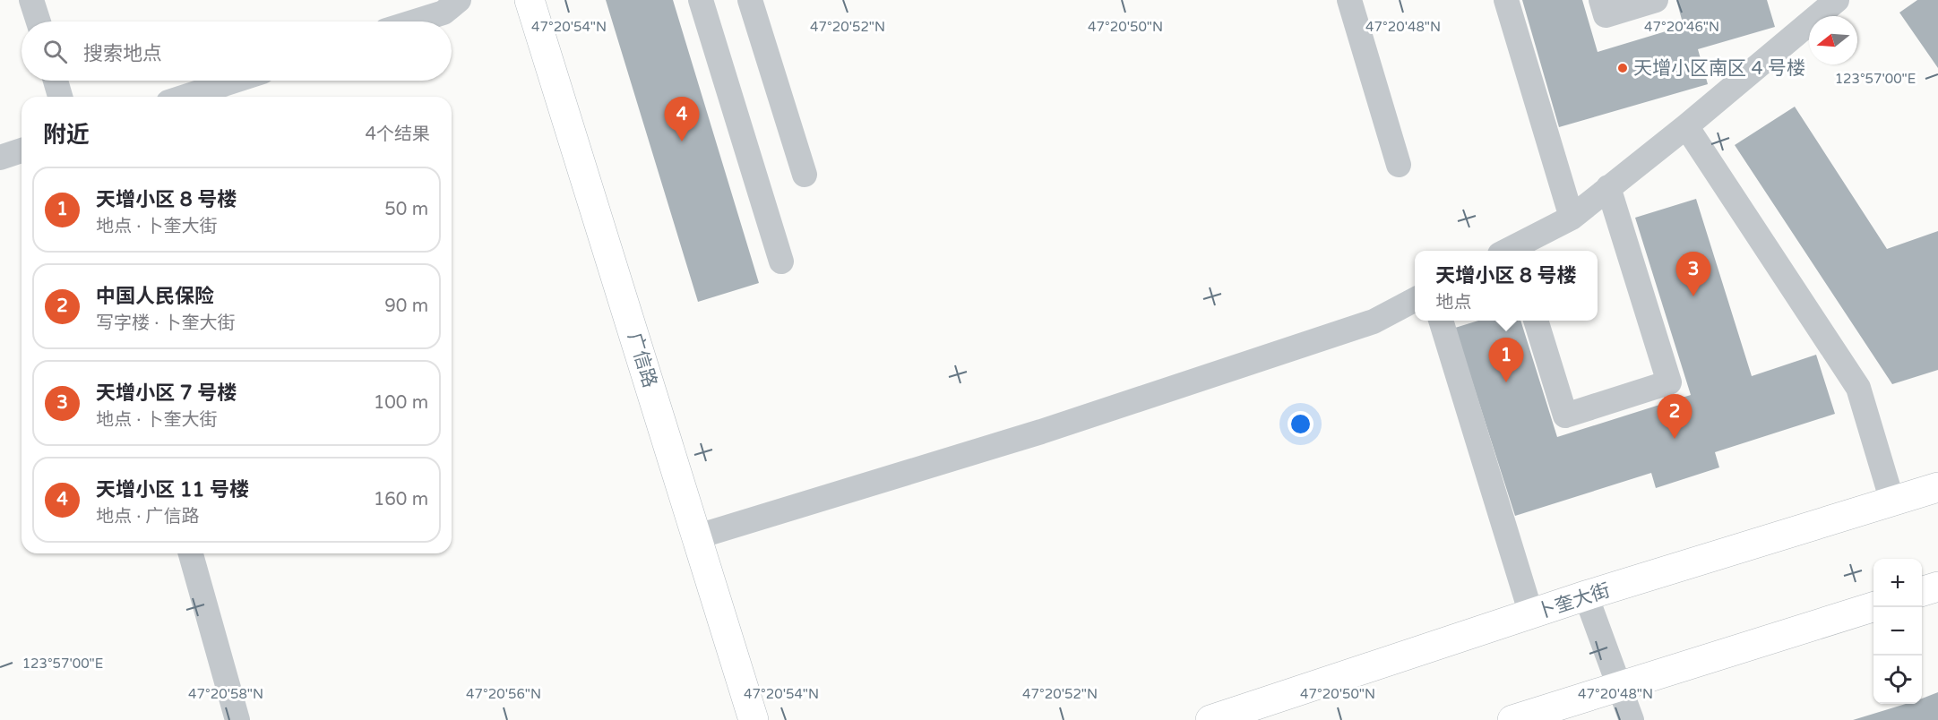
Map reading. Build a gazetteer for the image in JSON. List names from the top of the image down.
{
  "streets": {
    "main road": ["广信路", "卜奎大街"]
  },
  "places": ["天增小区南区 4 号楼"],
  "north": "left",
  "page": {
    "search": "搜索地点",
    "pins": [
      "4",
      "3",
      "1",
      "2"
    ],
    "heading": ["附近", "4个结果"],
    "list": [
      {
        "mark": "1",
        "name": "天增小区 8 号楼",
        "note": "地点 · 卜奎大街",
        "value": "50 m"
      },
      {
        "mark": "2",
        "name": "中国人民保险",
        "note": "写字楼 · 卜奎大街",
        "value": "90 m"
      },
      {
        "mark": "3",
        "name": "天增小区 7 号楼",
        "note": "地点 · 卜奎大街",
        "value": "100 m"
      },
      {
        "mark": "4",
        "name": "天增小区 11 号楼",
        "note": "地点 · 广信路",
        "value": "160 m"
      }
    ],
    "popup": ["天增小区 8 号楼", "地点"],
    "map_buttons": ["+", "−"]
  },
  "coordinates": [
    "47°20'54\"N",
    "47°20'52\"N",
    "47°20'50\"N",
    "47°20'48\"N",
    "47°20'46\"N",
    "123°57'00\"E",
    "47°20'58\"N",
    "47°20'56\"N"
  ]
}
